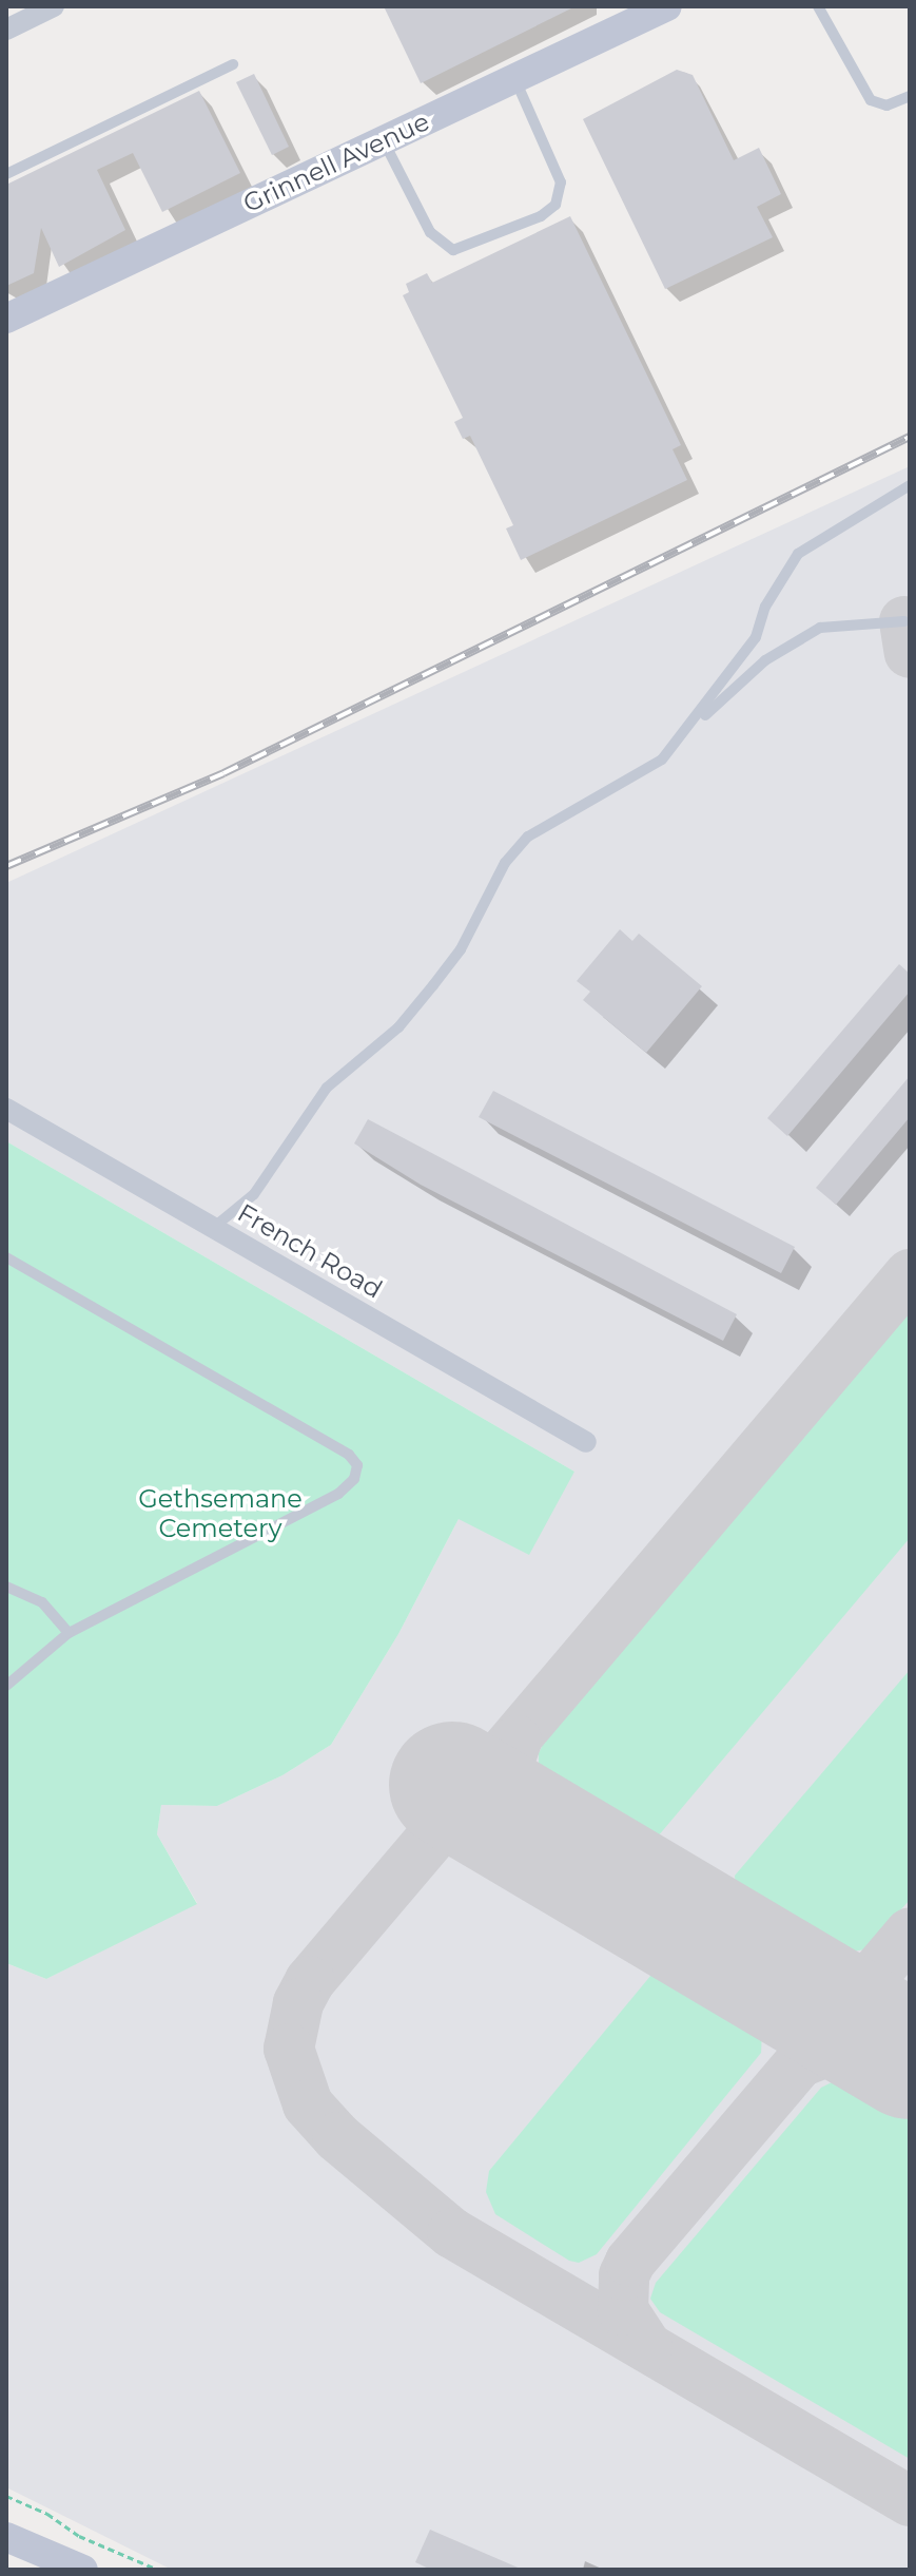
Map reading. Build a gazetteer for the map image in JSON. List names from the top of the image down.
{
  "streets": {
    "street": ["Grinnell Avenue", "French Road"]
  },
  "parks": ["Gethsemane Cemetery"]
}
